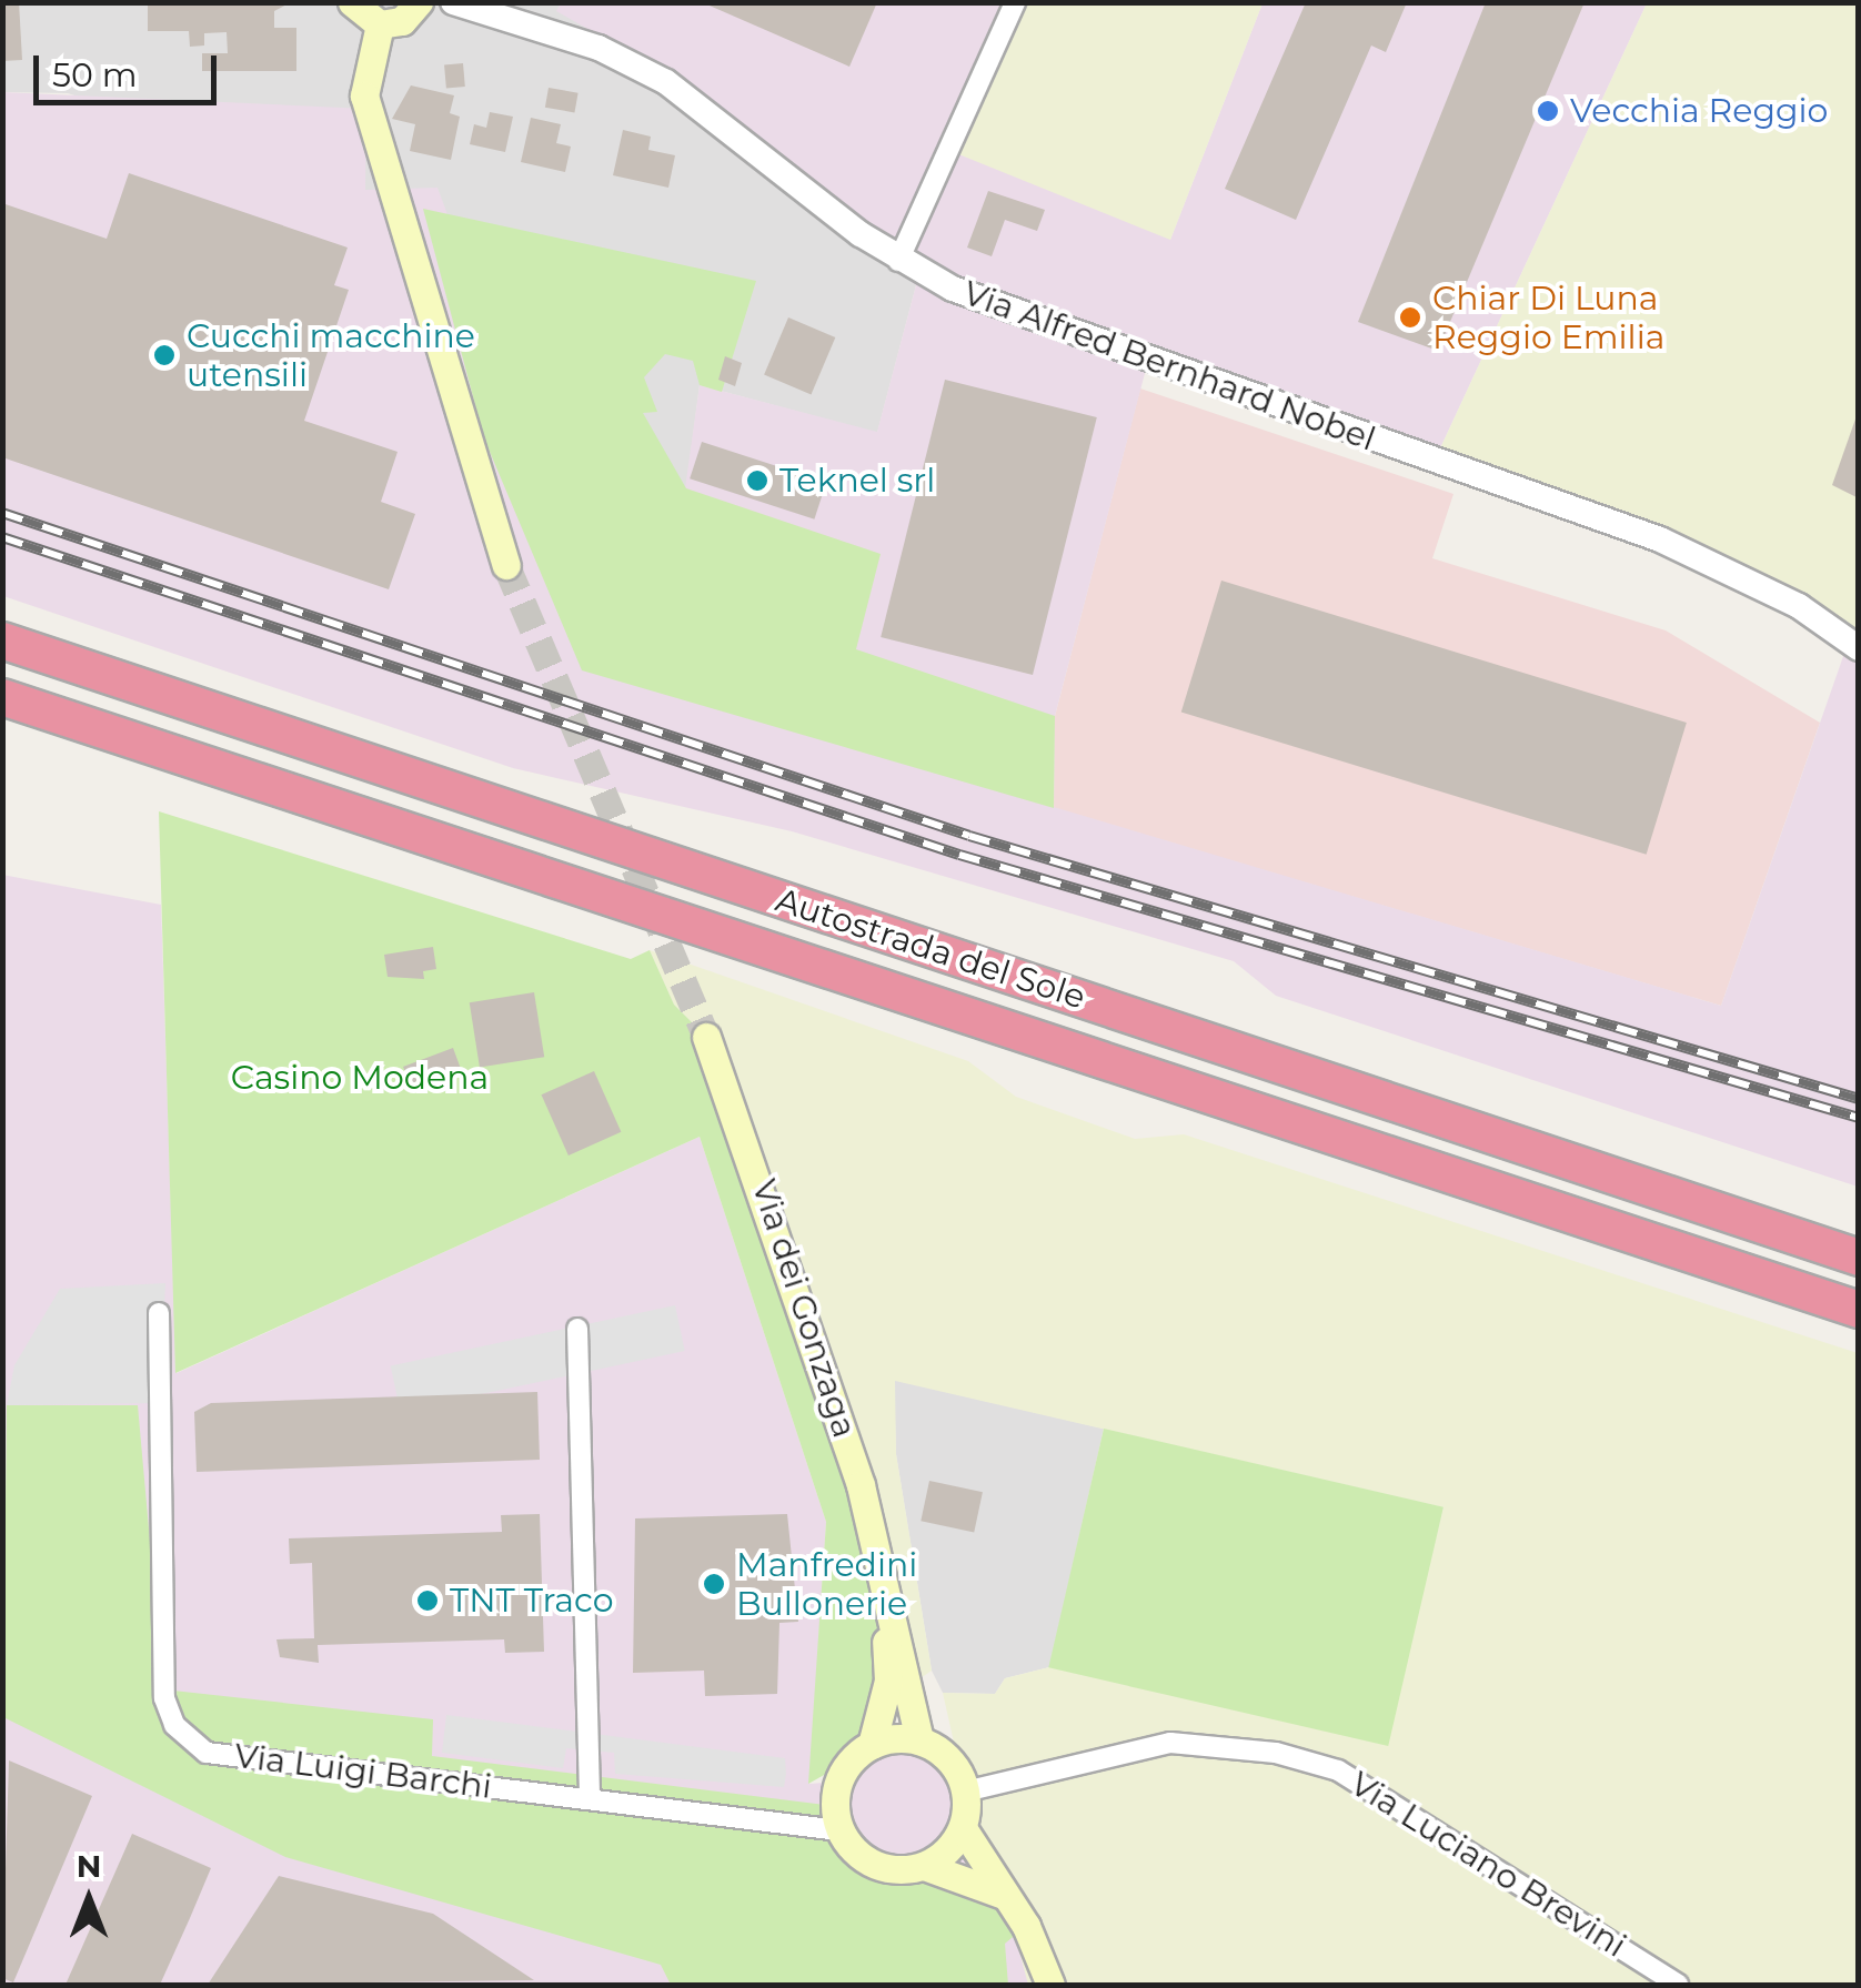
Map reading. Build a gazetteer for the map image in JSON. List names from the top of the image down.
{
  "streets": {
    "highway": ["Autostrada del Sole"],
    "main road": ["Via dei Gonzaga"],
    "street": ["Via Alfred Bernhard Nobel", "Via Luigi Barchi", "Via Luciano Brevini"]
  },
  "crossings": [
    ["Via dei Gonzaga", "Via Luigi Barchi"],
    ["Via dei Gonzaga", "Via Luciano Brevini"],
    ["Via Luigi Barchi", "Via Luciano Brevini"]
  ],
  "parks": ["Casino Modena"],
  "places": [
    "Vecchia Reggio",
    "Chiar Di Luna Reggio Emilia",
    "Cucchi macchine utensili",
    "Teknel srl",
    "Manfredini Bullonerie",
    "TNT Traco"
  ],
  "scale_bar": "50 m",
  "north": "top"
}
